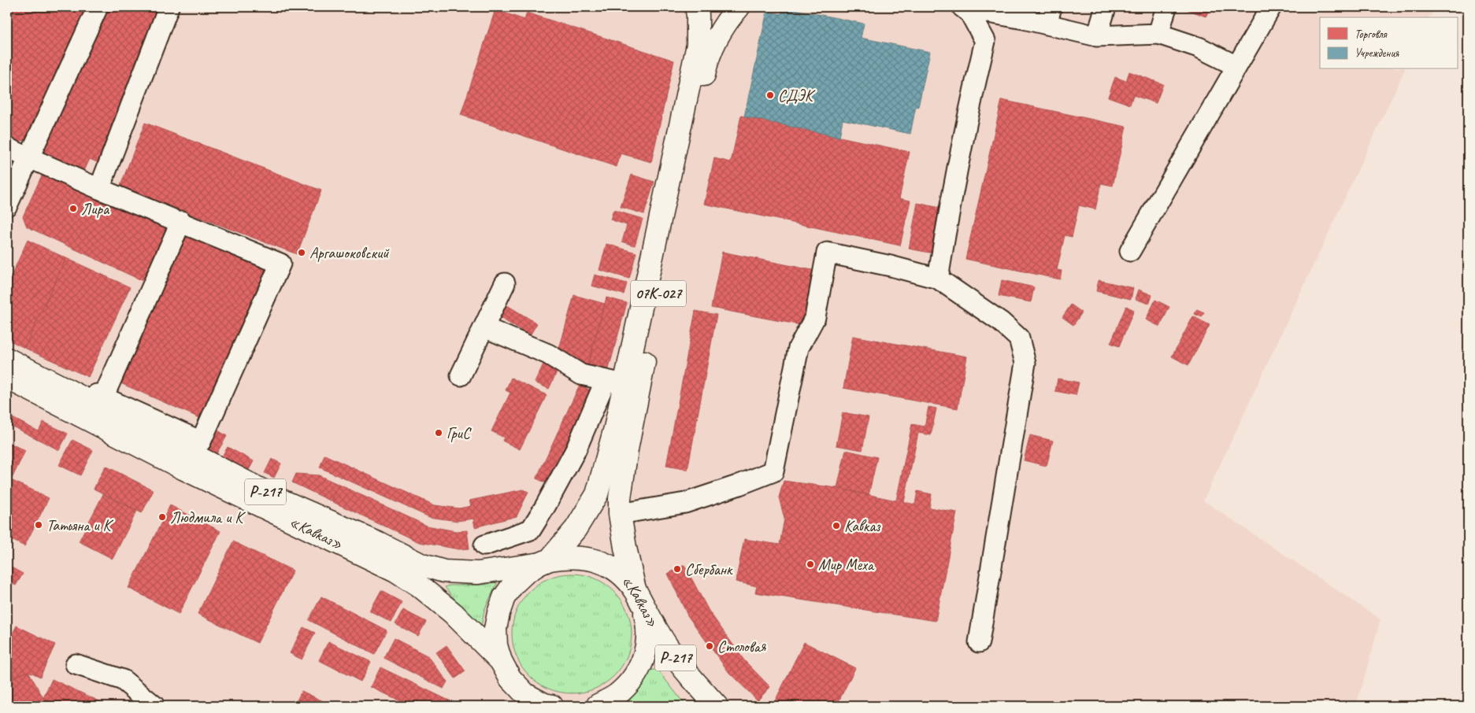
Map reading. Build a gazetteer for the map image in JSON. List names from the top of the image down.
{
  "streets": {
    "main road": ["07К-027", "Р-217", "«Кавказ»"]
  },
  "crossings": [
    ["07К-027", "«Кавказ»"]
  ],
  "places": [
    "СДЭК",
    "Лира",
    "Аргашоковский",
    "ГриС",
    "Людмила и К",
    "Татьяна и К",
    "Кавказ",
    "Мир Меха",
    "Сбербанк",
    "Столовая"
  ],
  "legend": ["Торговля", "Учреждения"]
}
